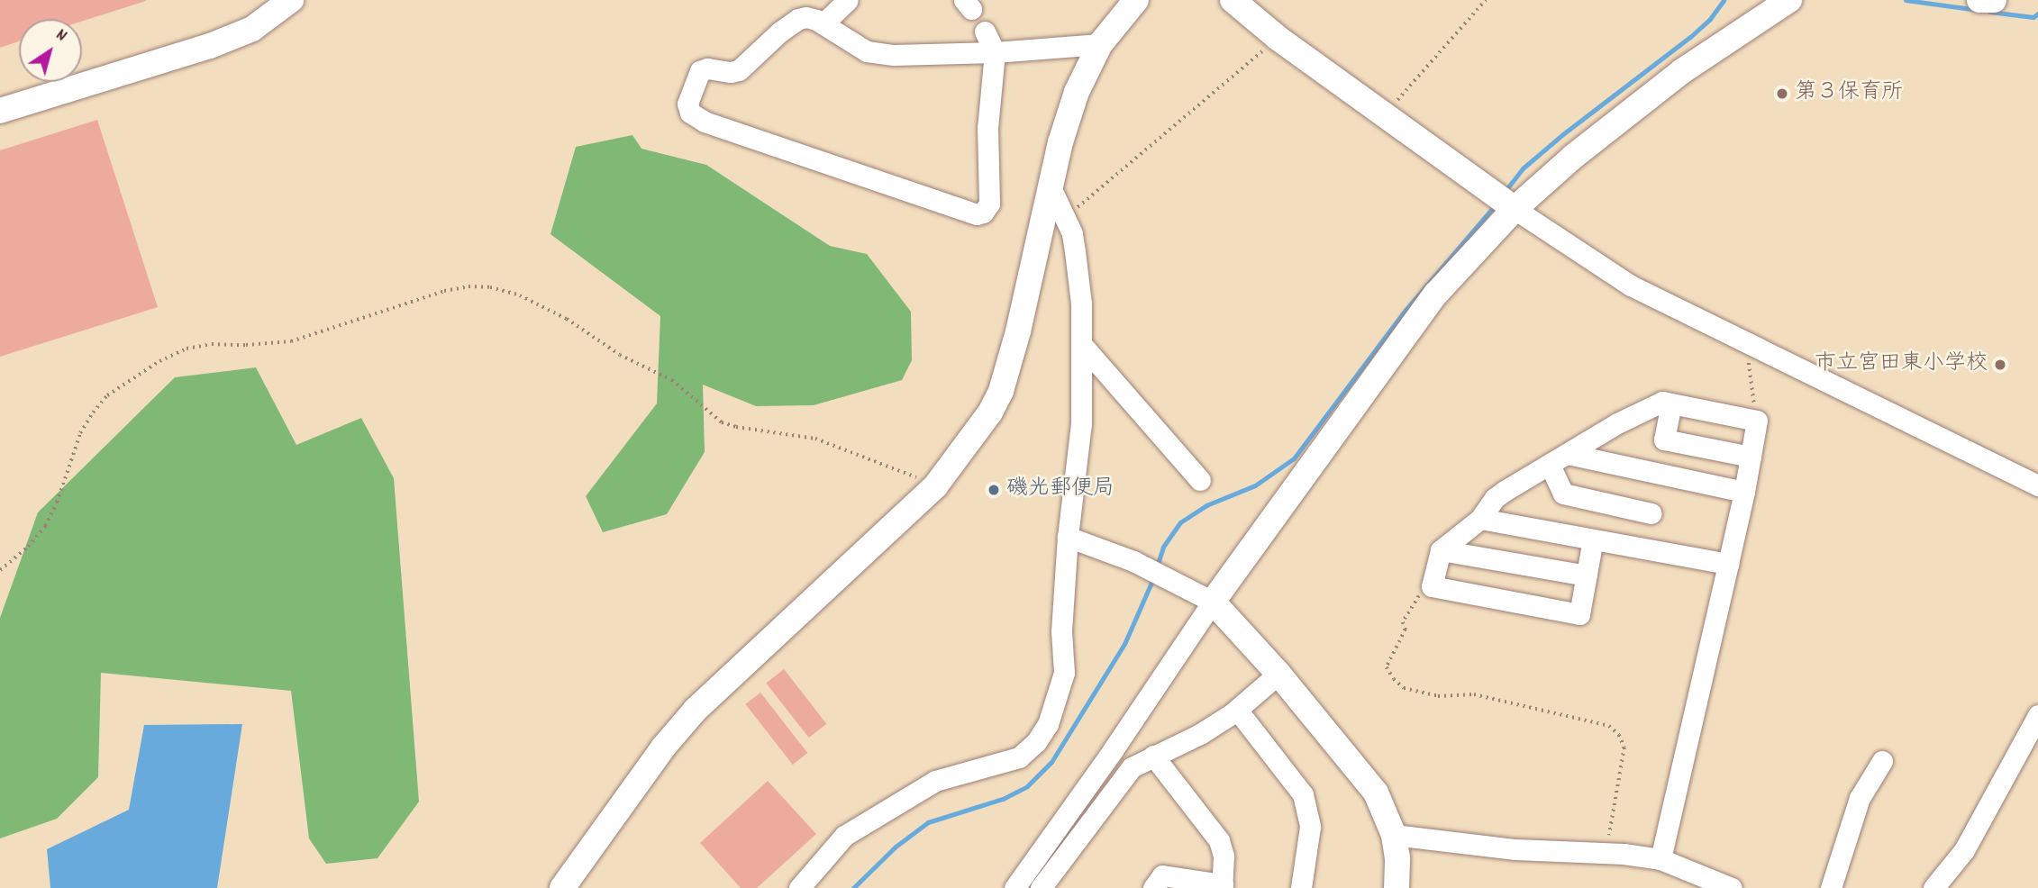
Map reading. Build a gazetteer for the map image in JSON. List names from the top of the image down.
{
  "places": ["第３保育所", "市立宮田東小学校", "磯光郵便局"],
  "north": "top right"
}
